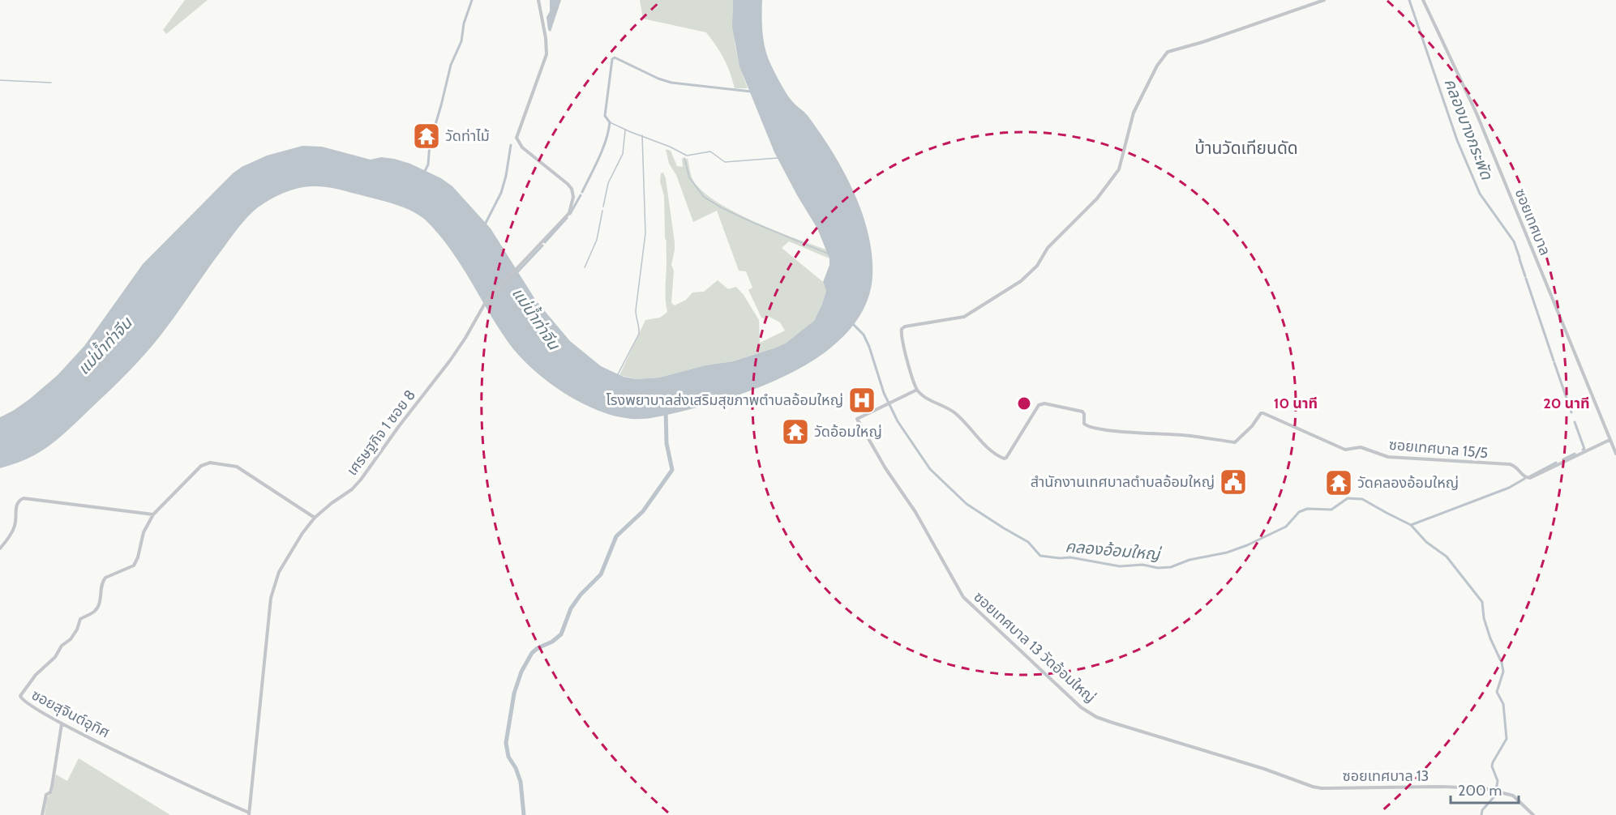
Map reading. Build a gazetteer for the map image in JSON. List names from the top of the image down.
{
  "streets": {
    "street": [
      "ซอยเทศบาล",
      "เศรษฐกิจ 1 ซอย 8",
      "ซอยเทศบาล 15/5",
      "ซอยเทศบาล 13 วัดอ้อมใหญ่",
      "ซอยสุจินต์อุทิศ",
      "ซอยเทศบาล 13"
    ]
  },
  "crossings": [
    ["ซอยเทศบาล", "ซอยเทศบาล 15/5"],
    ["เศรษฐกิจ 1 ซอย 8", "ซอยสุจินต์อุทิศ"],
    ["ซอยเทศบาล 15/5", "ซอยเทศบาล 13 วัดอ้อมใหญ่"],
    ["ซอยเทศบาล 13 วัดอ้อมใหญ่", "ซอยเทศบาล 13"]
  ],
  "districts": ["บ้านวัดเทียนดัด"],
  "water": ["คลองบางกระพัด", "แม่น้ำท่าจีน", "คลองอ้อมใหญ่"],
  "places": {
    "temple": ["วัดท่าไม้", "วัดอ้อมใหญ่", "วัดคลองอ้อมใหญ่"],
    "hospital": ["โรงพยาบาลส่งเสริมสุขภาพตำบลอ้อมใหญ่"],
    "public building": ["สำนักงานเทศบาลตำบลอ้อมใหญ่"]
  },
  "scale_bar": "200 m",
  "rings": ["10 นาที", "20 นาที"]
}
